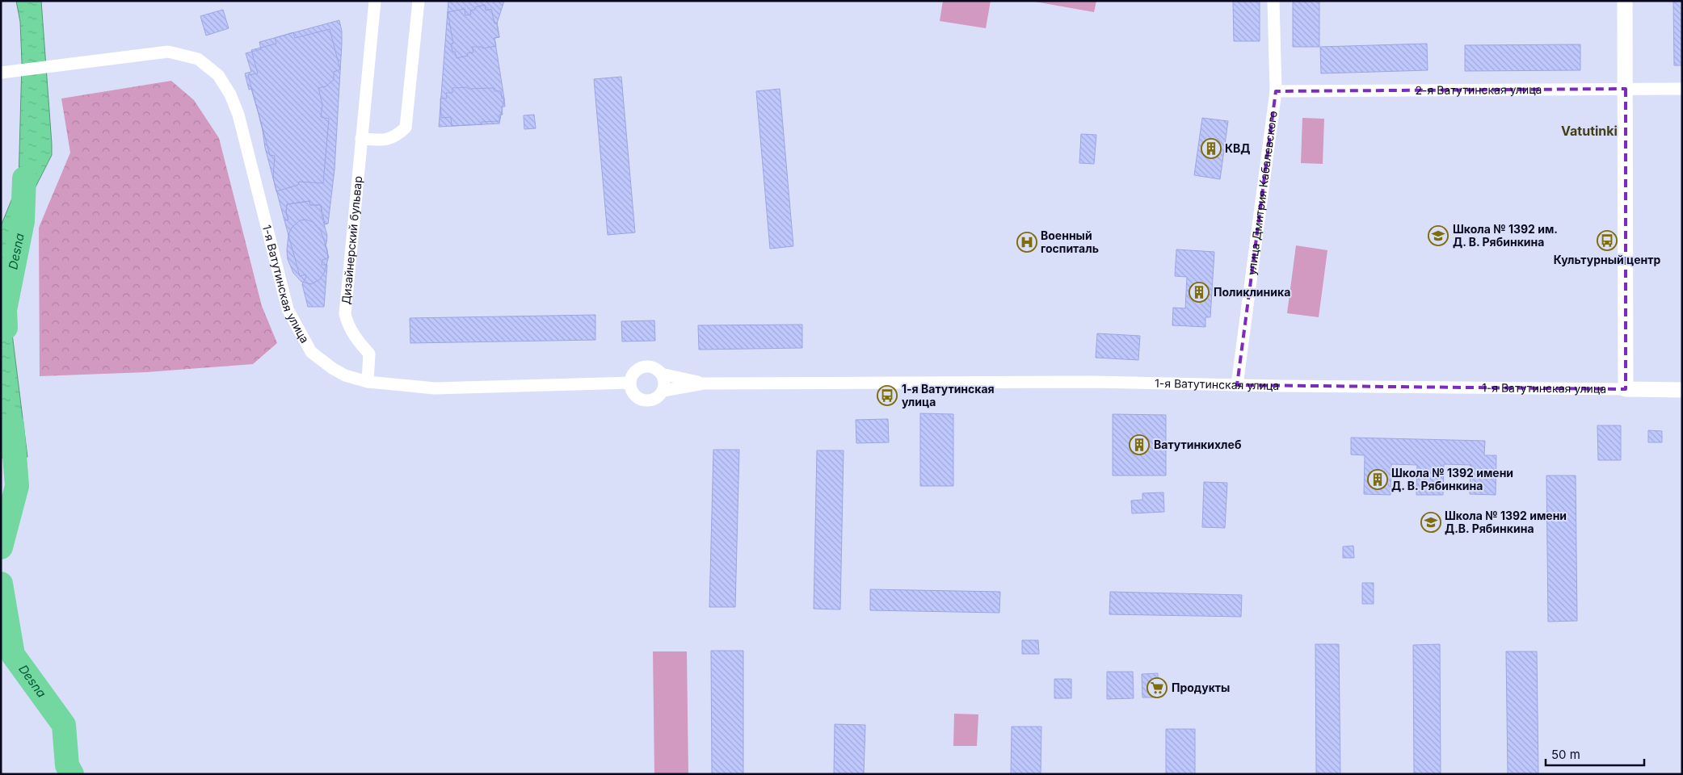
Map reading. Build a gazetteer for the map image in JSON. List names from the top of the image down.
{
  "streets": {
    "street": [
      "2-я Ватутинская улица",
      "улица Дмитрия Кабалевского",
      "Дизайнерский бульвар",
      "1-я Ватутинская улица"
    ]
  },
  "crossings": [
    ["2-я Ватутинская улица", "улица Дмитрия Кабалевского"],
    ["улица Дмитрия Кабалевского", "1-я Ватутинская улица"],
    ["Дизайнерский бульвар", "1-я Ватутинская улица"]
  ],
  "districts": ["Vatutinki"],
  "water": ["Desna"],
  "places": {
    "building": [
      "КВД",
      "Поликлиника",
      "Ватутинкихлеб",
      "Школа № 1392 имени Д. В. Рябинкина"
    ],
    "school or university": ["Школа № 1392 им. Д. В. Рябинкина", "Школа № 1392 имени Д.В. Рябинкина"],
    "bus stop": ["Культурный центр", "1-я Ватутинская улица"],
    "hospital": ["Военный госпиталь"],
    "supermarket": ["Продукты"]
  },
  "scale_bar": "50 m"
}
